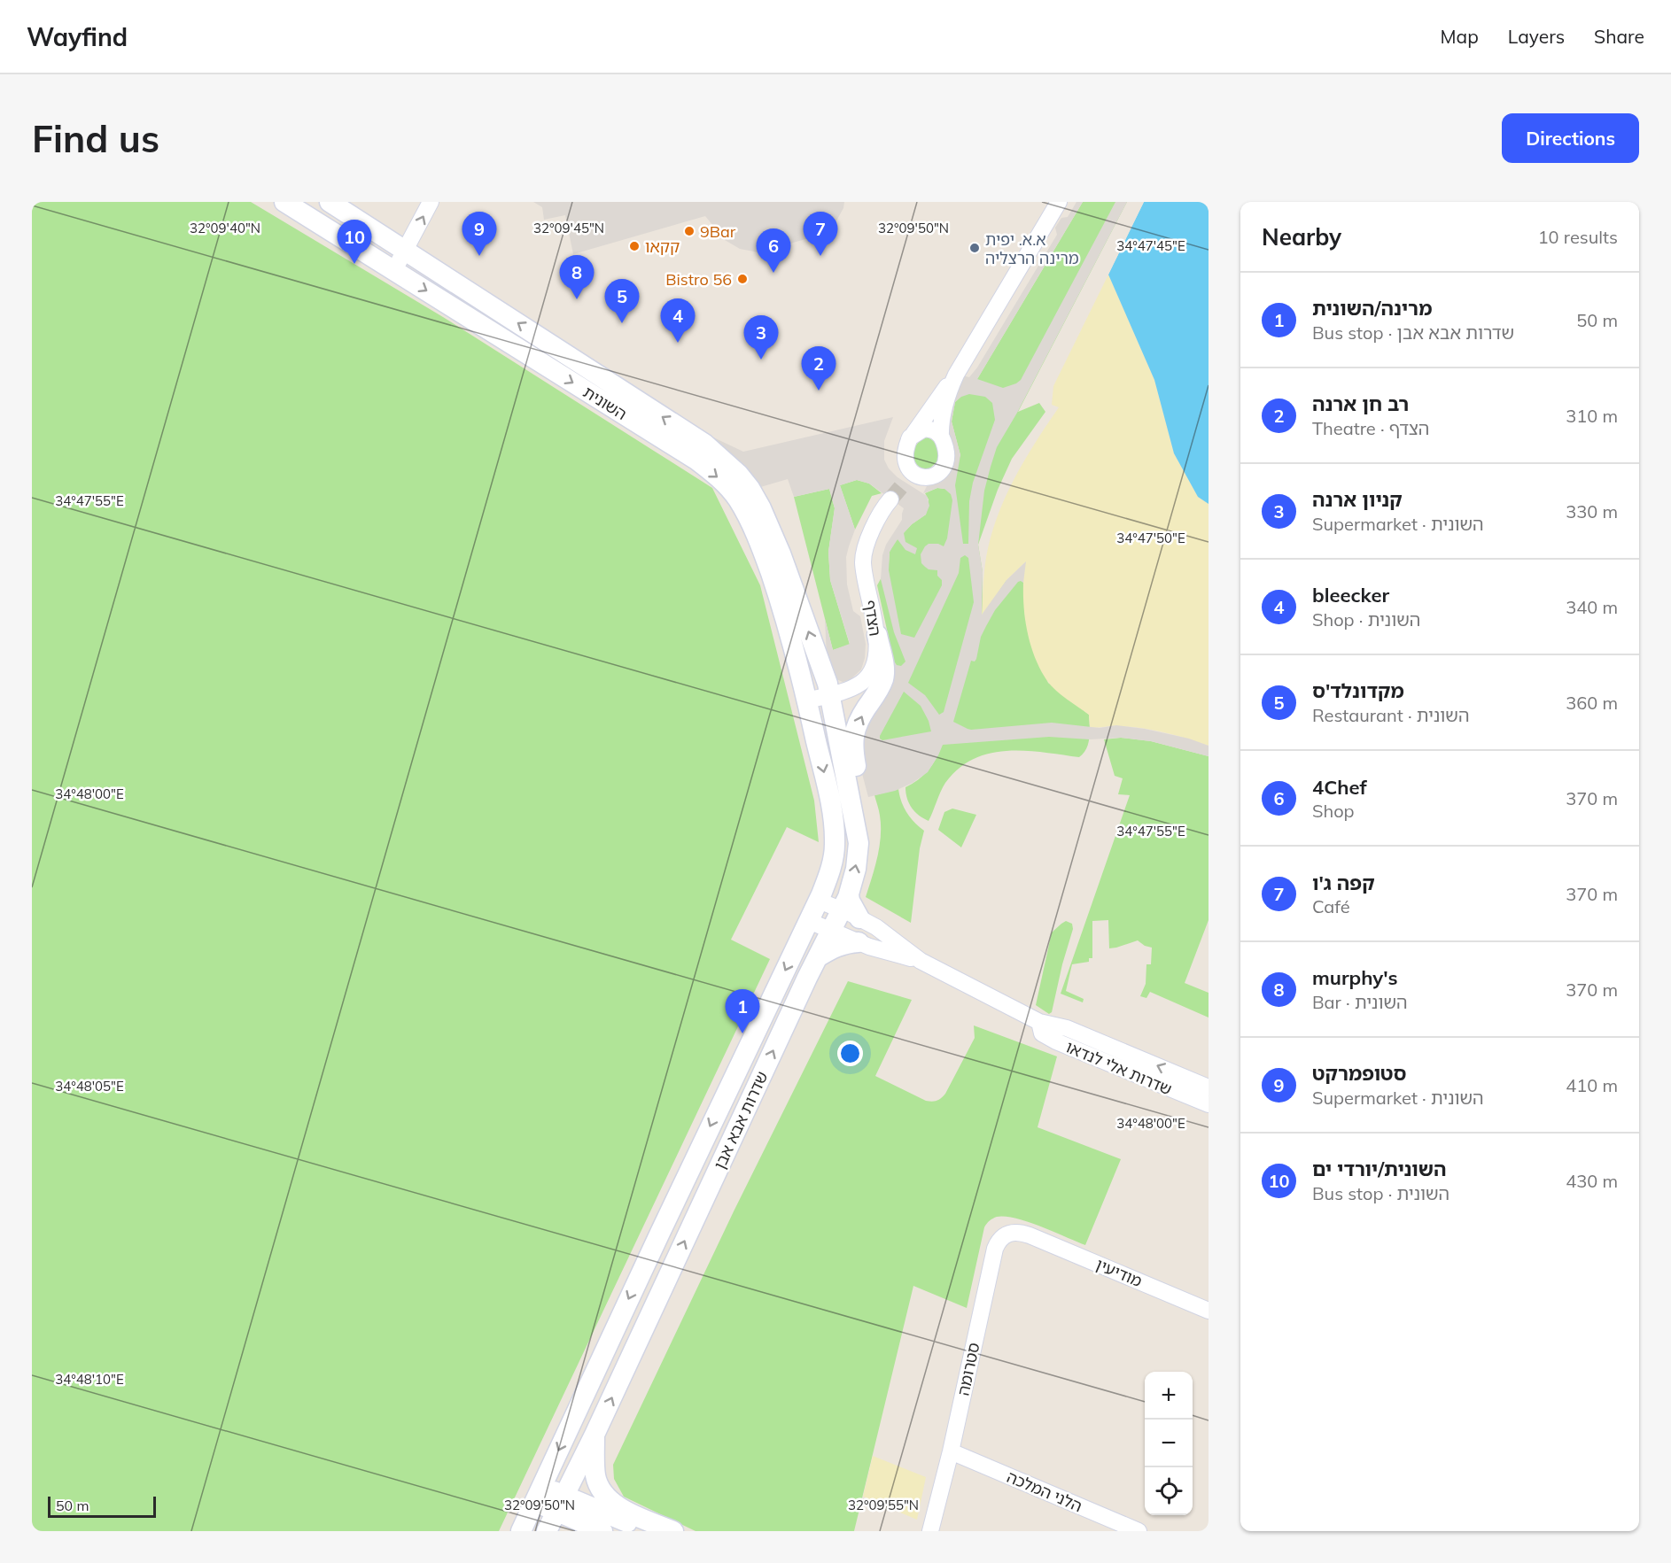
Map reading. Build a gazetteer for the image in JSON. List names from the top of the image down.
{
  "streets": {
    "street": [
      "השונית",
      "הצדף",
      "שדרות אלי לנדאו",
      "שדרות אבא אבן",
      "מודיעין",
      "סטרומה",
      "הלני המלכה"
    ]
  },
  "crossings": [
    ["השונית", "הצדף"],
    ["השונית", "שדרות אבא אבן"],
    ["הצדף", "שדרות אבא אבן"],
    ["שדרות אלי לנדאו", "שדרות אבא אבן"],
    ["מודיעין", "סטרומה"],
    ["סטרומה", "הלני המלכה"]
  ],
  "places": [
    "9Bar",
    "קקאו",
    "א.א. יפית מרינה הרצליה",
    "Bistro 56"
  ],
  "scale_bar": "50 m",
  "page": {
    "header": "Wayfind",
    "nav": ["Map", "Layers", "Share"],
    "buttons": "Directions",
    "title": "Find us",
    "heading": ["Nearby", "10 results"],
    "pins": [
      "7",
      "9",
      "10",
      "6",
      "8",
      "5",
      "4",
      "3",
      "2",
      "1"
    ],
    "list": [
      {
        "mark": "1",
        "name": "מרינה/השונית",
        "note": "Bus stop · שדרות אבא אבן",
        "value": "50 m"
      },
      {
        "mark": "2",
        "name": "רב חן ארנה",
        "note": "Theatre · הצדף",
        "value": "310 m"
      },
      {
        "mark": "3",
        "name": "קניון ארנה",
        "note": "Supermarket · השונית",
        "value": "330 m"
      },
      {
        "mark": "4",
        "name": "bleecker",
        "note": "Shop · השונית",
        "value": "340 m"
      },
      {
        "mark": "5",
        "name": "מקדונלד'ס",
        "note": "Restaurant · השונית",
        "value": "360 m"
      },
      {
        "mark": "6",
        "name": "4Chef",
        "note": "Shop",
        "value": "370 m"
      },
      {
        "mark": "7",
        "name": "קפה ג'ו",
        "note": "Café",
        "value": "370 m"
      },
      {
        "mark": "8",
        "name": "murphy's",
        "note": "Bar · השונית",
        "value": "370 m"
      },
      {
        "mark": "9",
        "name": "סטופמרקט",
        "note": "Supermarket · השונית",
        "value": "410 m"
      },
      {
        "mark": "10",
        "name": "השונית/יורדי ים",
        "note": "Bus stop · השונית",
        "value": "430 m"
      }
    ],
    "map_buttons": ["+", "−"],
    "scale": "50 m"
  },
  "coordinates": [
    "32°09'40\"N",
    "32°09'45\"N",
    "32°09'50\"N",
    "34°47'45\"E",
    "34°47'55\"E",
    "34°47'50\"E",
    "34°48'00\"E",
    "34°48'05\"E",
    "34°48'10\"E",
    "32°09'55\"N"
  ]
}
